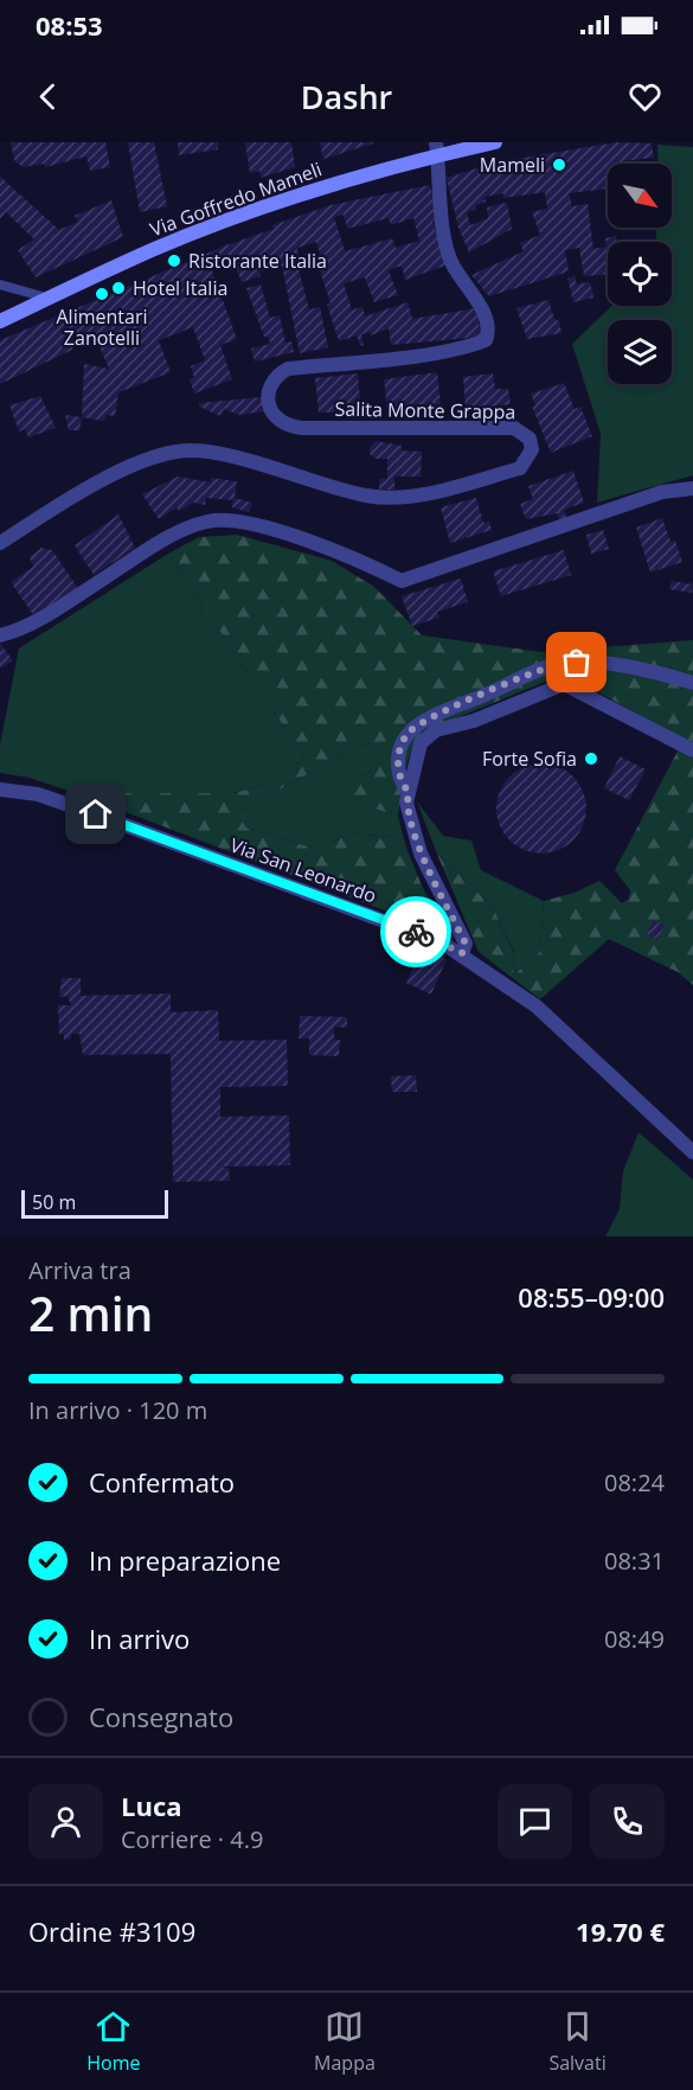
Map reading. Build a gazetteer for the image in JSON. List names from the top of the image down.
{
  "streets": {
    "main road": ["Via Goffredo Mameli"],
    "street": ["Salita Monte Grappa", "Via San Leonardo"]
  },
  "crossings": [
    ["Via Goffredo Mameli", "Salita Monte Grappa"]
  ],
  "places": [
    "Mameli",
    "Ristorante Italia",
    "Hotel Italia",
    "Alimentari Zanotelli",
    "Forte Sofia"
  ],
  "scale_bar": "50 m",
  "north": "bottom right",
  "page": {
    "status": "08:53",
    "header": "Dashr",
    "scale": "50 m",
    "heading": ["2 min", "Arriva tra", "08:55–09:00"],
    "panel": [
      "Luca",
      "Corriere · 4.9",
      "Ordine #3109",
      "19.70 €"
    ],
    "bar": "In arrivo · 120 m",
    "list": [
      ["Confermato", "08:24"],
      ["In preparazione", "08:31"],
      ["In arrivo", "08:49"],
      "Consegnato"
    ],
    "tabs": ["Home", "Mappa", "Salvati"]
  }
}
